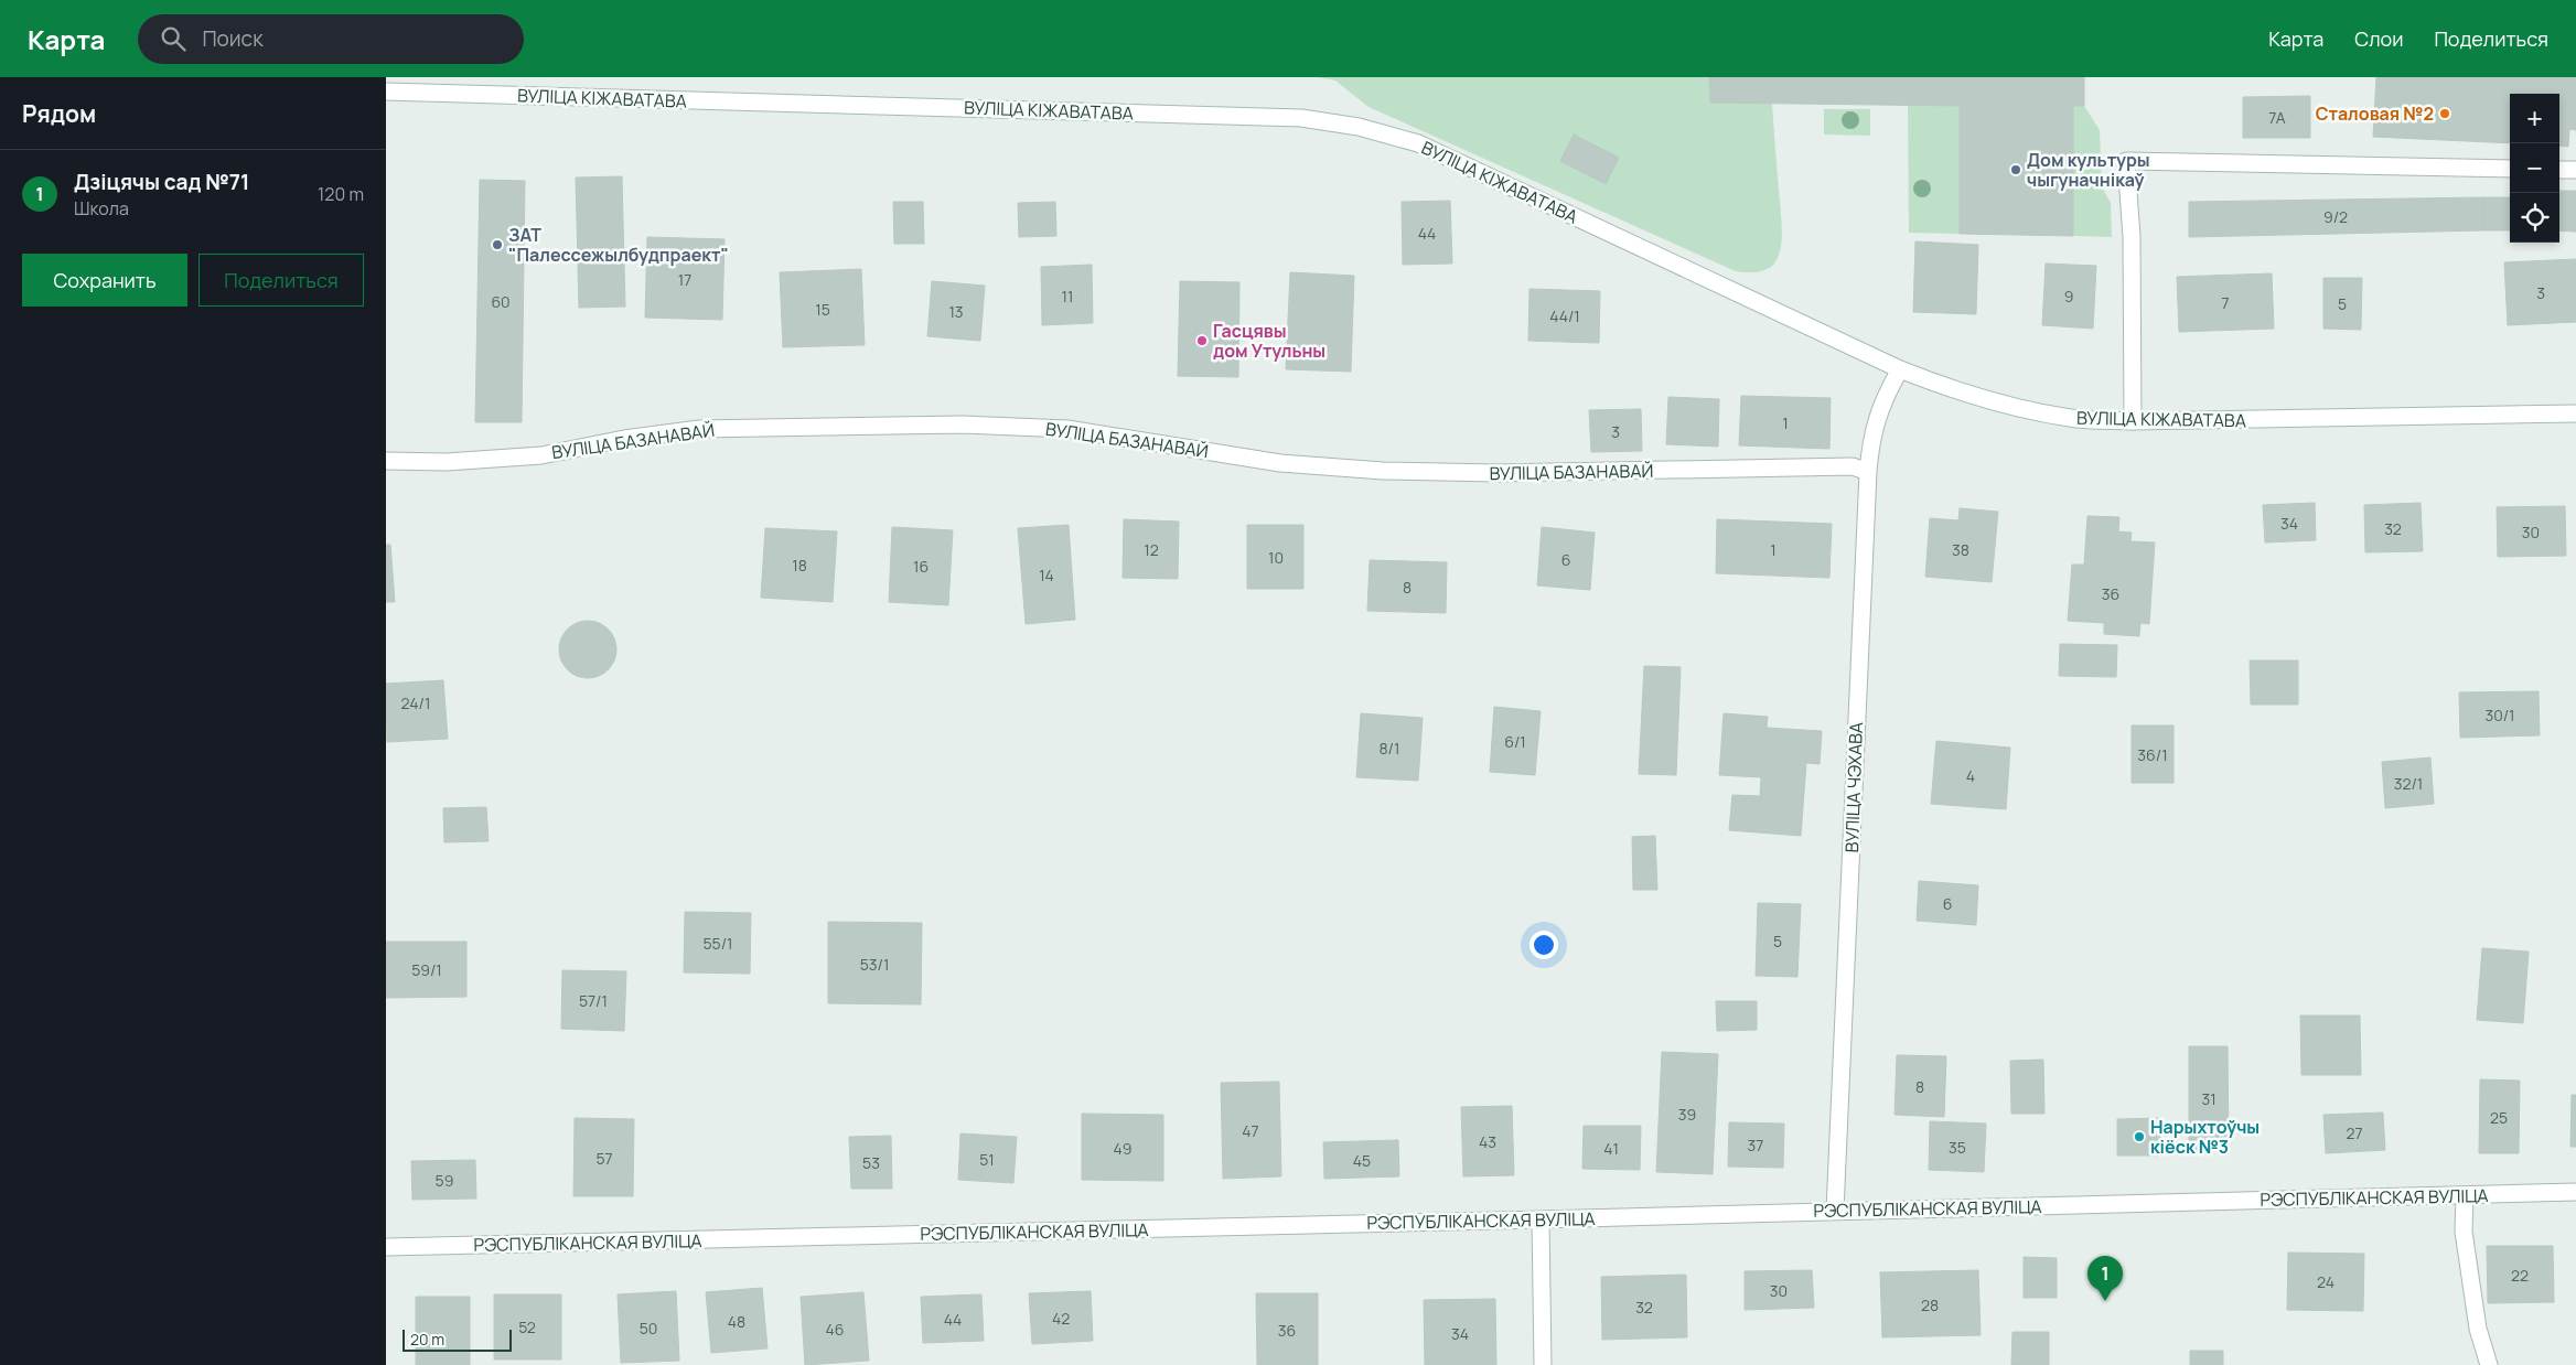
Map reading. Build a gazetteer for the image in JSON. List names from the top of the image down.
{
  "streets": {
    "street": [
      "ВУЛІЦА КІЖАВАТАВА",
      "ВУЛІЦА БАЗАНАВАЙ",
      "ВУЛІЦА ЧЭХАВА",
      "РЭСПУБЛІКАНСКАЯ ВУЛІЦА"
    ]
  },
  "crossings": [
    ["ВУЛІЦА КІЖАВАТАВА", "ВУЛІЦА ЧЭХАВА"],
    ["ВУЛІЦА БАЗАНАВАЙ", "ВУЛІЦА ЧЭХАВА"],
    ["ВУЛІЦА ЧЭХАВА", "РЭСПУБЛІКАНСКАЯ ВУЛІЦА"]
  ],
  "places": [
    "Сталовая №2",
    "Дом культуры чыгуначнікаў",
    "ЗАТ \"Палессежылбудпраект\"",
    "Гасцявы дом Утульны",
    "Нарыхтоўчы кіёск №3"
  ],
  "house_numbers": [
    "7А",
    "9/2",
    "44",
    "17",
    "3",
    "11",
    "9",
    "60",
    "7",
    "5",
    "15",
    "13",
    "44/1",
    "1",
    "3",
    "34",
    "32",
    "30",
    "12",
    "1",
    "38",
    "10",
    "6",
    "18",
    "16",
    "14",
    "8",
    "36",
    "24/1",
    "30/1",
    "6/1",
    "8/1",
    "36/1",
    "4",
    "32/1",
    "6",
    "5",
    "55/1",
    "53/1",
    "59/1",
    "57/1",
    "8",
    "31",
    "39",
    "25",
    "47",
    "27",
    "43",
    "37",
    "35",
    "49",
    "41",
    "57",
    "51",
    "45",
    "53",
    "59",
    "22",
    "24",
    "30",
    "28",
    "32",
    "42",
    "44",
    "48",
    "52",
    "50",
    "46",
    "36",
    "34"
  ],
  "scale_bar": "20 m",
  "page": {
    "header": "Карта",
    "search": "Поиск",
    "nav": ["Карта", "Слои", "Поделиться"],
    "heading": "Рядом",
    "map_buttons": ["+", "−"],
    "list": [
      {
        "mark": "1",
        "name": "Дзіцячы сад №71",
        "note": "Школа",
        "value": "120 m"
      }
    ],
    "buttons": ["Сохранить", "Поделиться"],
    "pins": "1",
    "scale": "20 m"
  }
}
